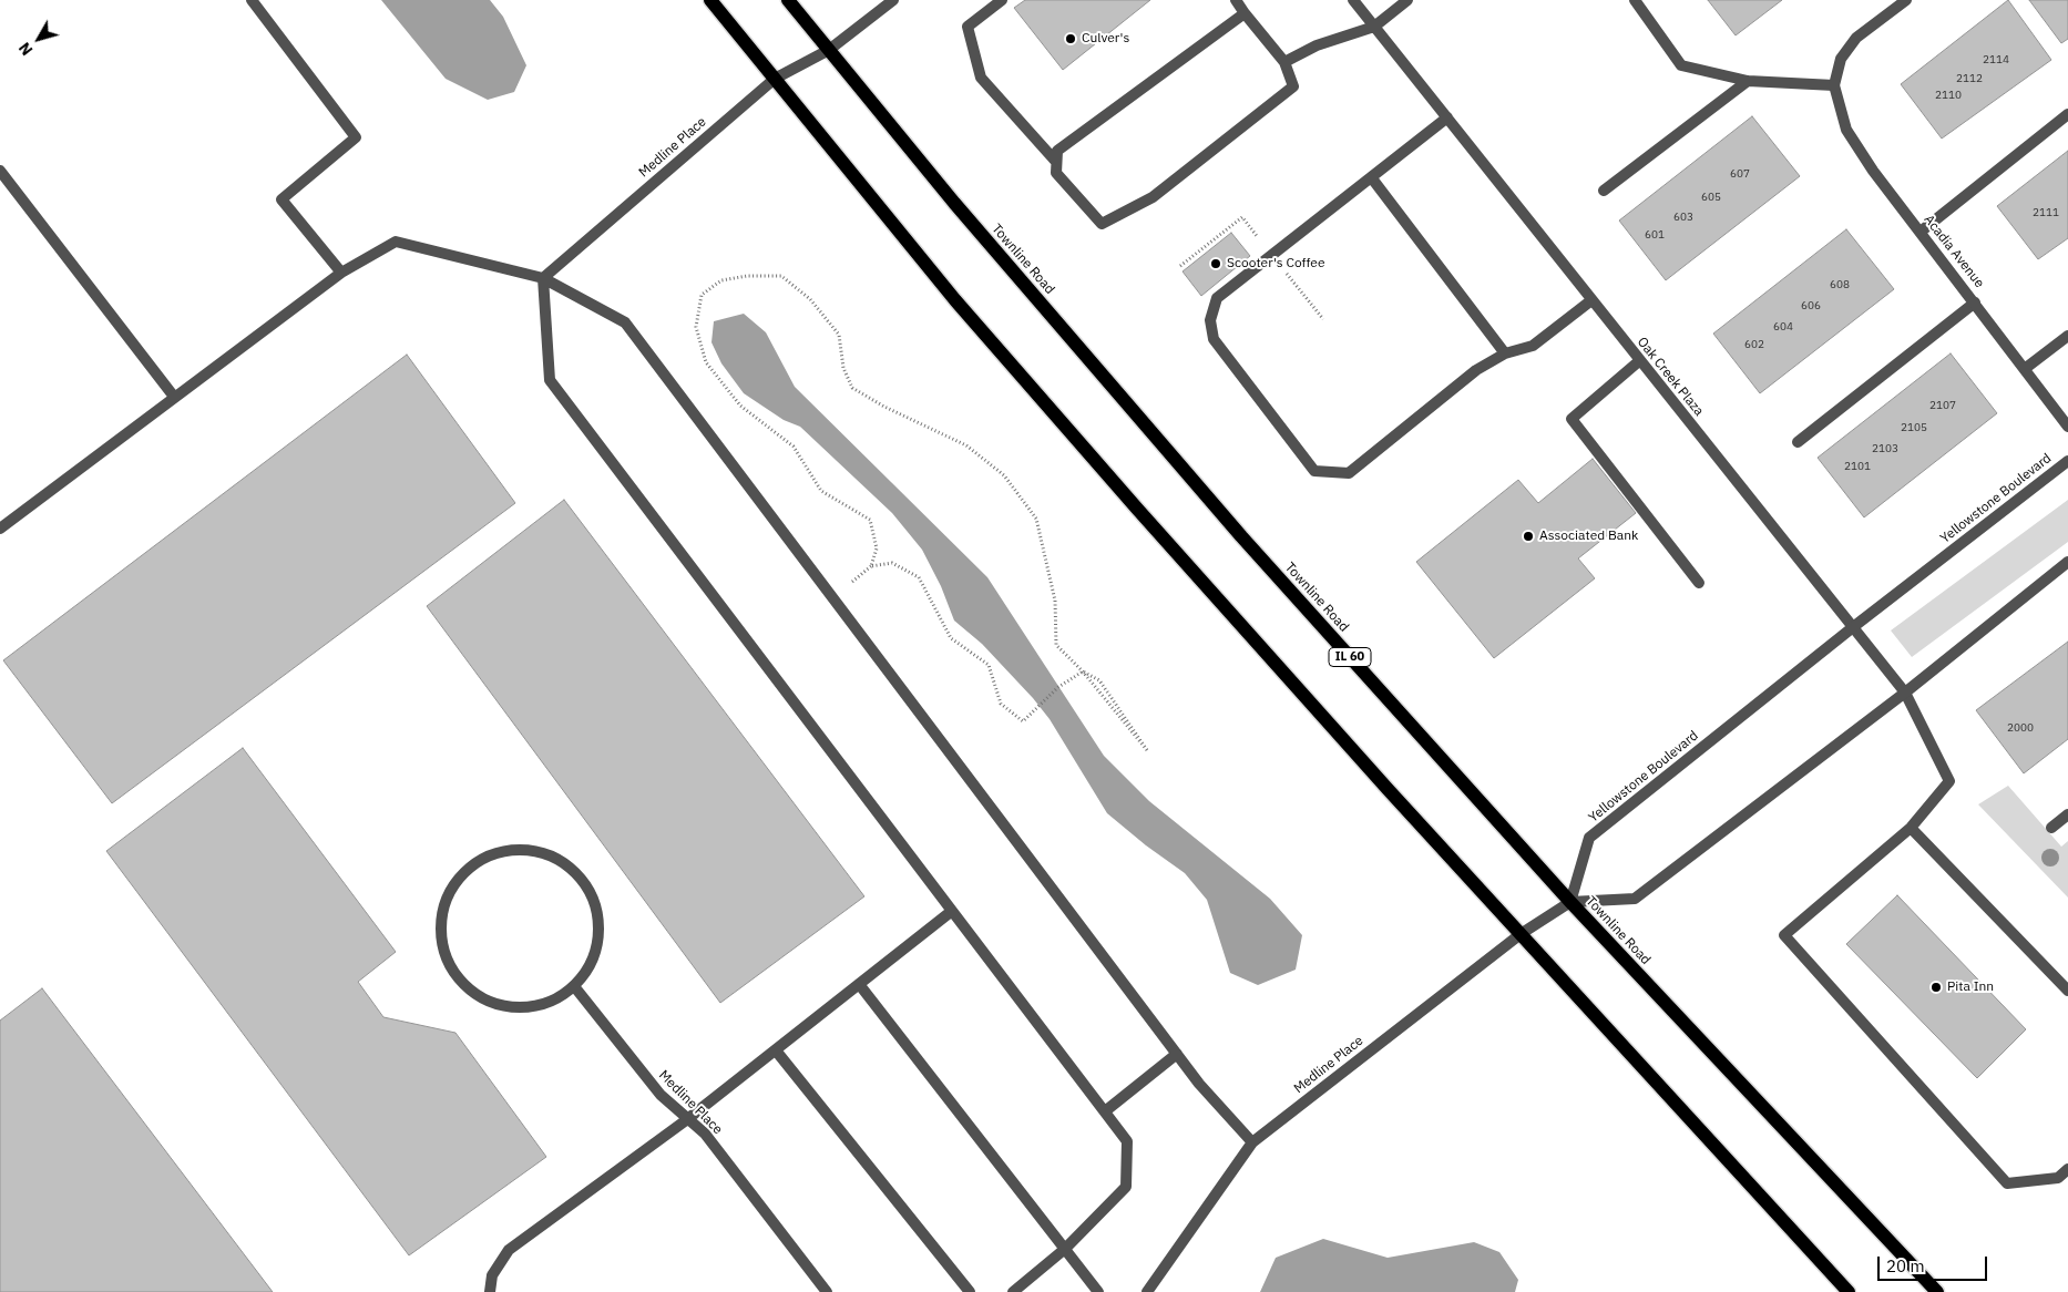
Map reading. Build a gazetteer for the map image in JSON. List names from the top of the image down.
{
  "streets": {
    "main road": ["Townline Road", "IL 60"],
    "street": [
      "Medline Place",
      "Acadia Avenue",
      "Oak Creek Plaza",
      "Yellowstone Boulevard"
    ]
  },
  "crossings": [
    ["Medline Place", "Townline Road"],
    ["Medline Place", "Yellowstone Boulevard"],
    ["Townline Road", "Yellowstone Boulevard"],
    ["Oak Creek Plaza", "Yellowstone Boulevard"]
  ],
  "places": [
    "Culver's",
    "Scooter's Coffee",
    "Associated Bank",
    "Pita Inn"
  ],
  "house_numbers": [
    "2114",
    "2112",
    "2110",
    "607",
    "605",
    "2111",
    "603",
    "601",
    "608",
    "606",
    "604",
    "602",
    "2107",
    "2105",
    "2103",
    "2101",
    "2000"
  ],
  "scale_bar": "20 m",
  "north": "bottom left"
}
